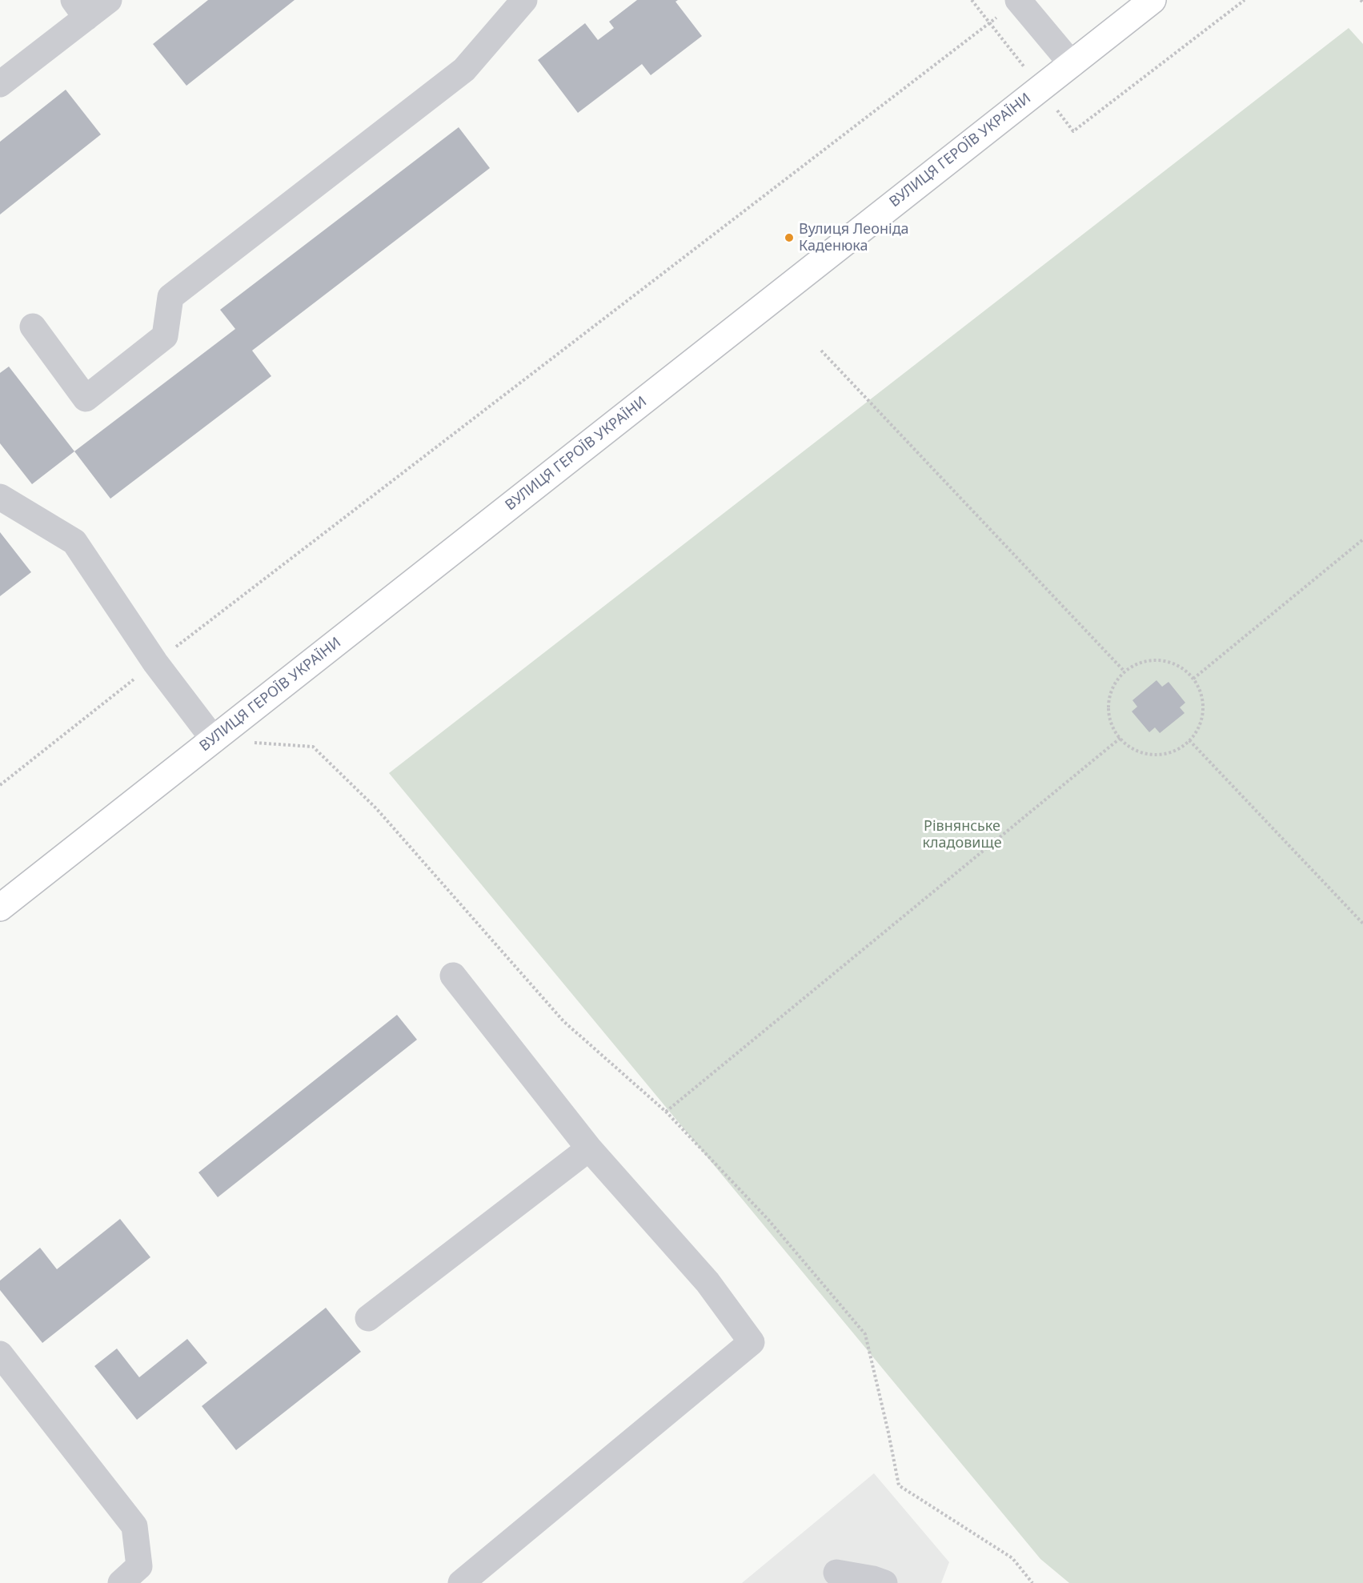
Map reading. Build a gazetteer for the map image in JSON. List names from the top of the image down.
{
  "streets": {
    "main road": ["ВУЛИЦЯ ГЕРОЇВ УКРАЇНИ"]
  },
  "parks": ["Рівнянське кладовище"],
  "places": ["Вулиця Леоніда Каденюка"]
}
